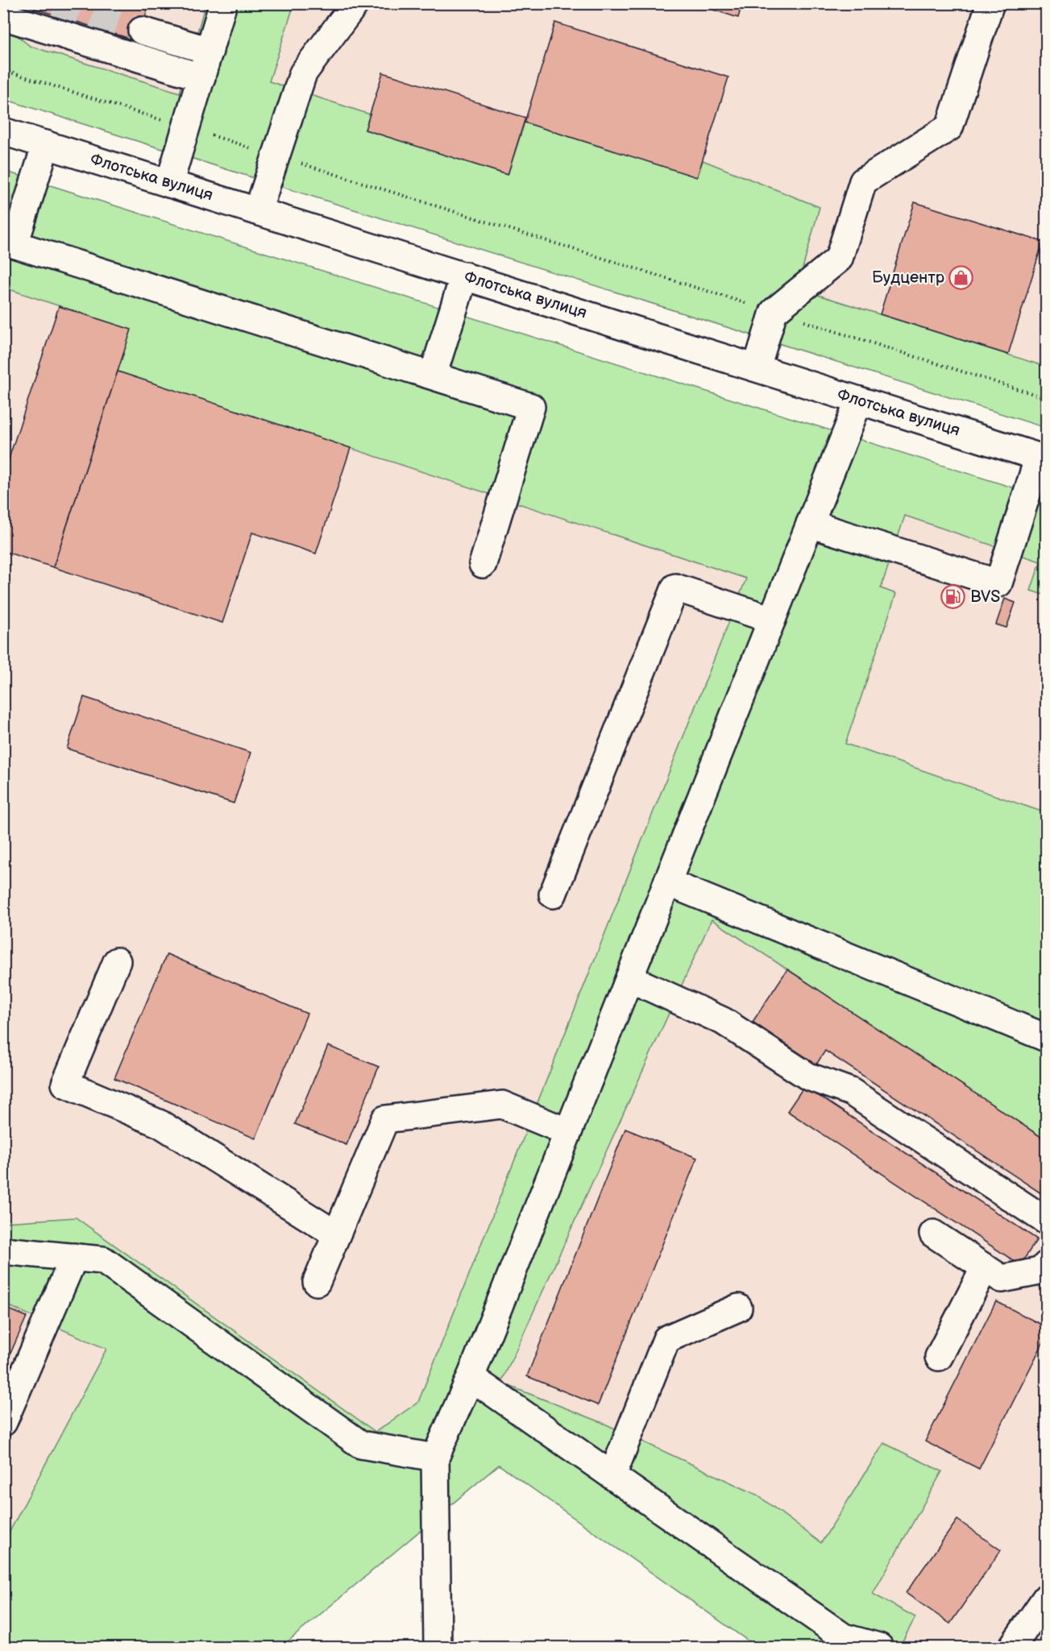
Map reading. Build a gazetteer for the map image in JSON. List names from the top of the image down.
{
  "streets": {
    "street": ["Флотська вулиця"]
  },
  "places": {
    "shop": ["Будцентр"],
    "fuel station": ["BVS"]
  }
}
